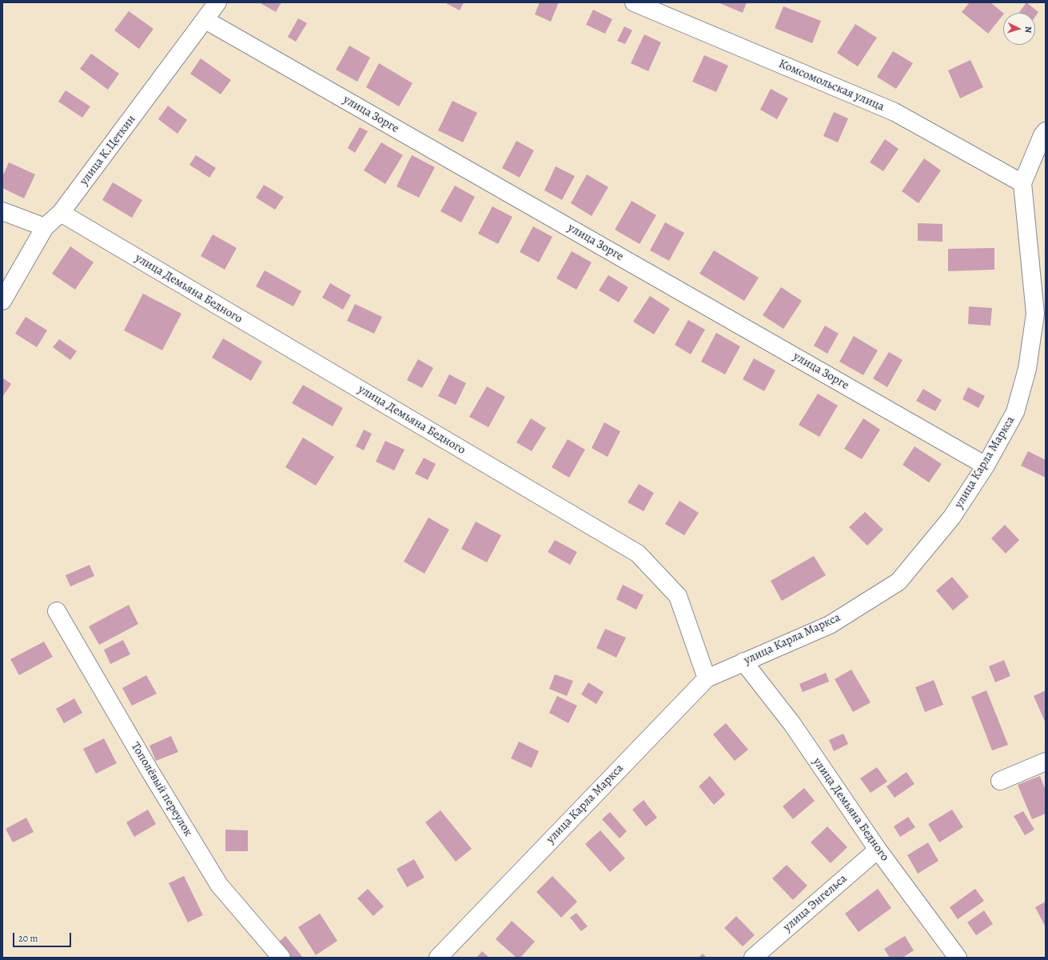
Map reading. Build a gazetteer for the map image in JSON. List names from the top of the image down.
{
  "streets": {
    "street": [
      "Комсомольская улица",
      "улица Зорге",
      "улица К.Цеткин",
      "улица Демьяна Бедного",
      "улица Карла Маркса",
      "Тополёвый переулок",
      "улица Энгельса"
    ]
  },
  "crossings": [
    ["Комсомольская улица", "улица Карла Маркса"],
    ["улица Зорге", "улица К.Цеткин"],
    ["улица Зорге", "улица Карла Маркса"],
    ["улица К.Цеткин", "улица Демьяна Бедного"],
    ["улица Демьяна Бедного", "улица Карла Маркса"],
    ["улица Демьяна Бедного", "улица Энгельса"]
  ],
  "scale_bar": "20 m",
  "north": "right"
}
